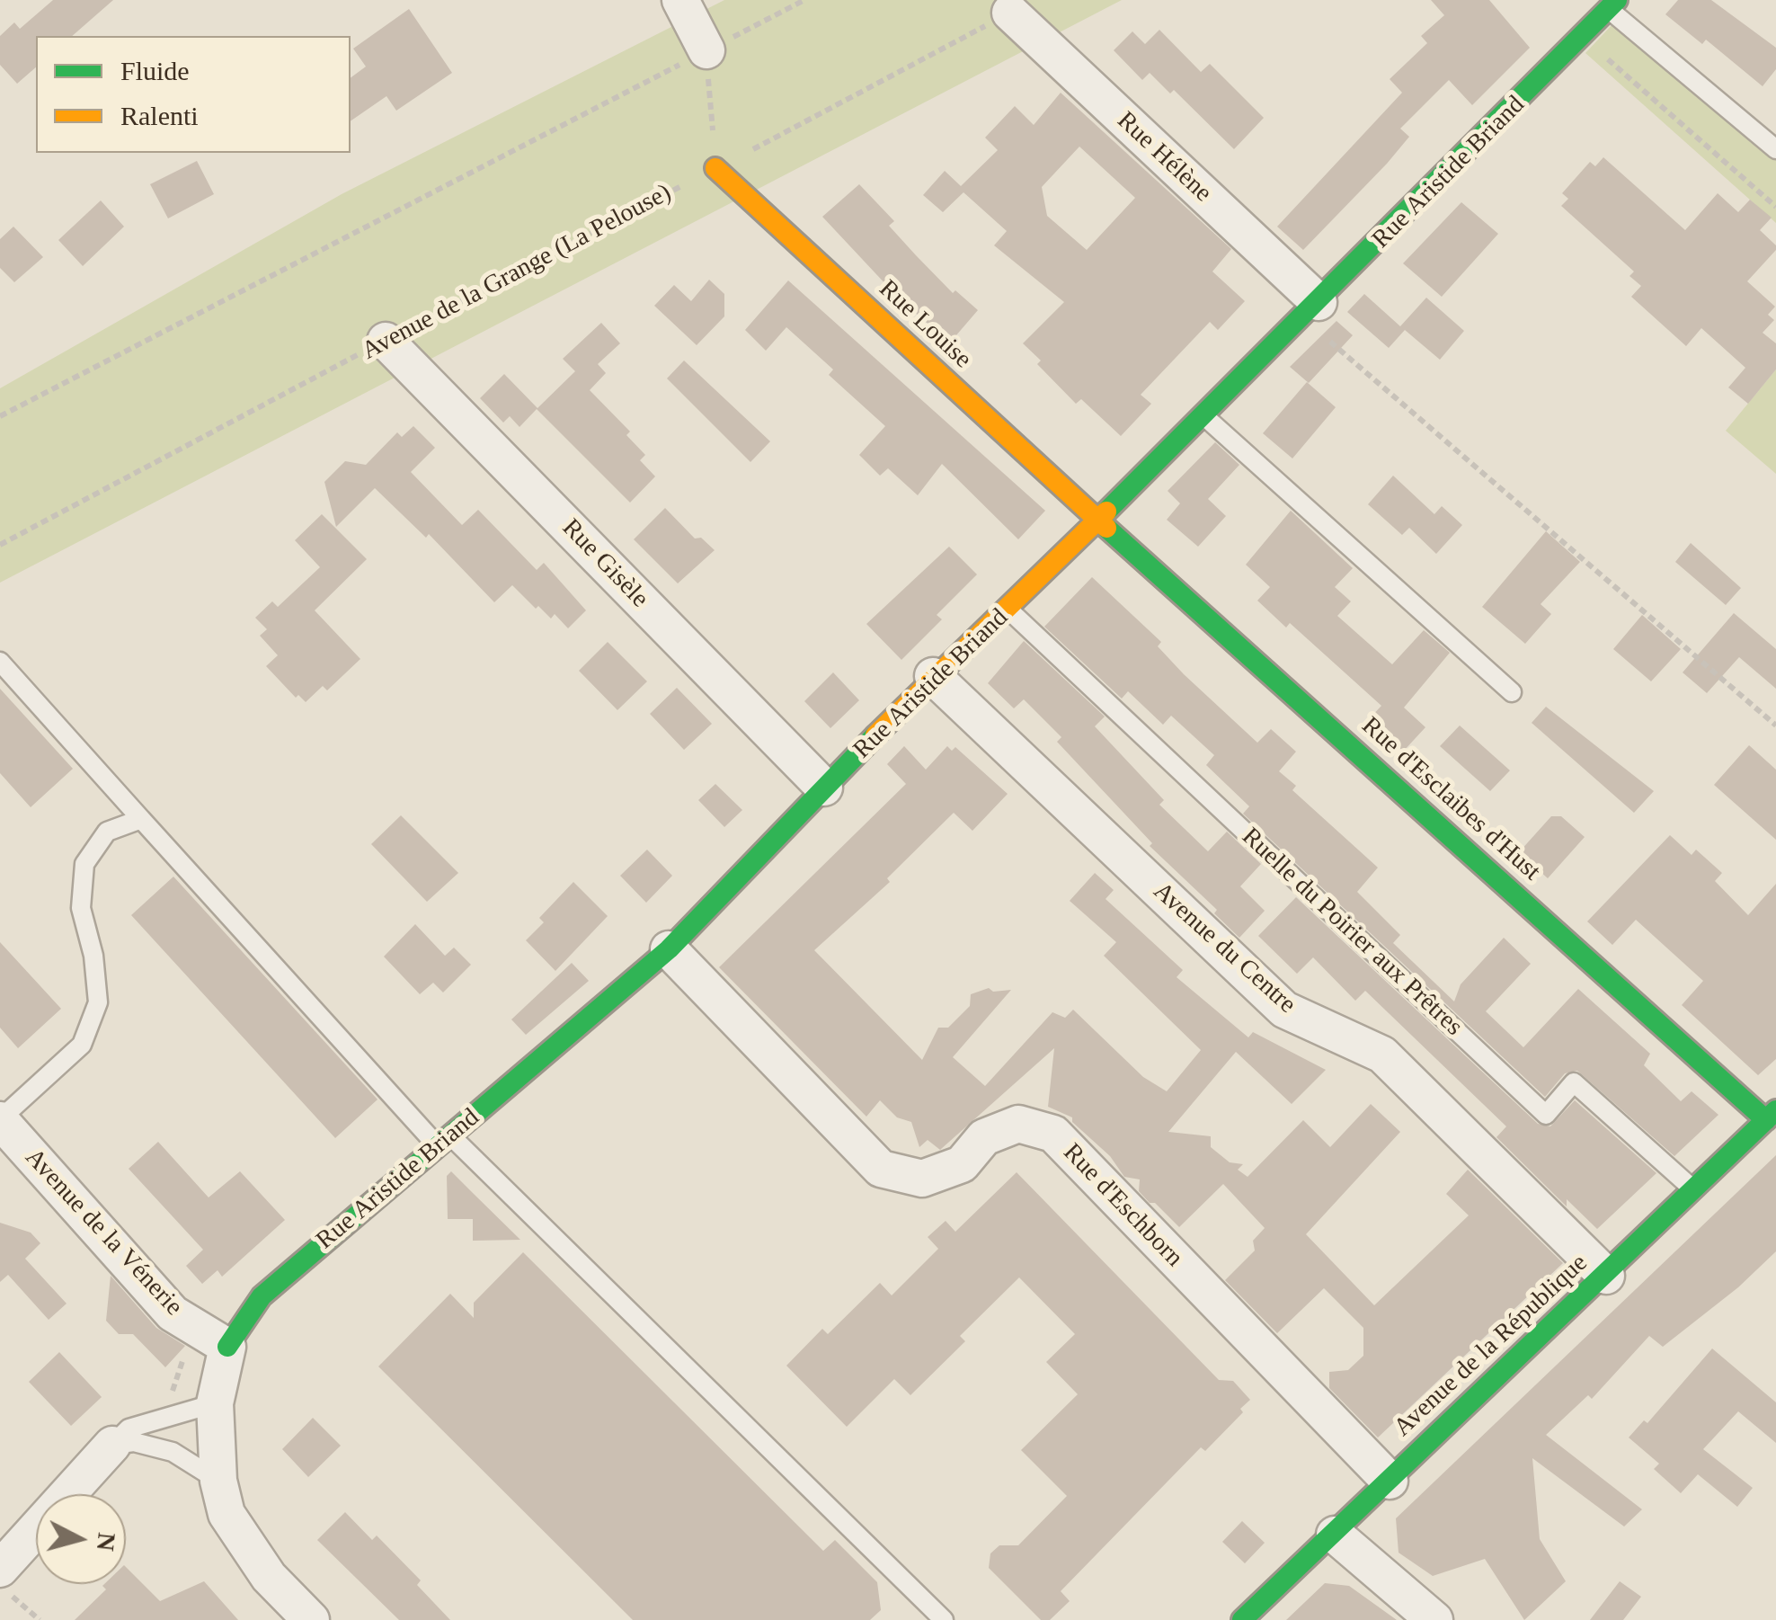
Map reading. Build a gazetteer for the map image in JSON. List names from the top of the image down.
{
  "streets": {
    "street": [
      "Rue Hélène",
      "Rue Aristide Briand",
      "Rue Louise",
      "Rue Gisèle",
      "Rue d'Esclaibes d'Hust",
      "Avenue du Centre",
      "Rue d'Eschborn",
      "Avenue de la Vénerie",
      "Avenue de la République"
    ],
    "lane": ["Ruelle du Poirier aux Prêtres"],
    "path": ["Avenue de la Grange (La Pelouse)"]
  },
  "crossings": [
    ["Rue Hélène", "Rue Aristide Briand"],
    ["Rue Hélène", "Avenue de la Grange (La Pelouse)"],
    ["Rue Aristide Briand", "Rue Louise"],
    ["Rue Aristide Briand", "Rue Gisèle"],
    ["Rue Aristide Briand", "Rue d'Esclaibes d'Hust"],
    ["Rue Aristide Briand", "Ruelle du Poirier aux Prêtres"],
    ["Rue Aristide Briand", "Avenue du Centre"],
    ["Rue Aristide Briand", "Rue d'Eschborn"],
    ["Rue Aristide Briand", "Avenue de la Vénerie"],
    ["Avenue de la Grange (La Pelouse)", "Rue Louise"],
    ["Avenue de la Grange (La Pelouse)", "Rue Gisèle"],
    ["Rue Louise", "Rue d'Esclaibes d'Hust"],
    ["Rue d'Esclaibes d'Hust", "Avenue de la République"],
    ["Ruelle du Poirier aux Prêtres", "Avenue de la République"],
    ["Avenue du Centre", "Avenue de la République"],
    ["Rue d'Eschborn", "Avenue de la République"]
  ],
  "legend": ["Fluide", "Ralenti"],
  "north": "right"
}
